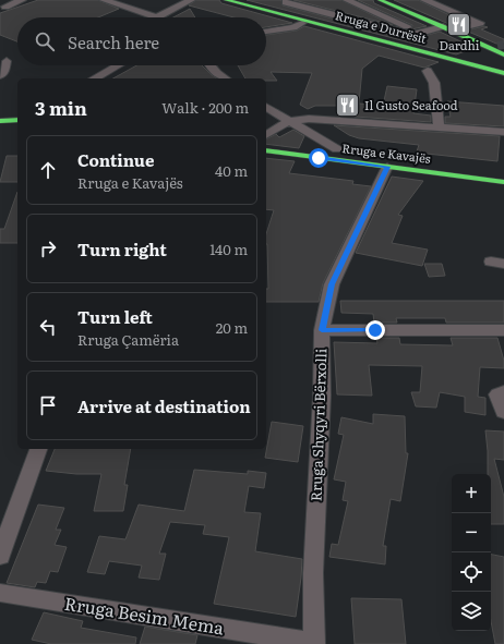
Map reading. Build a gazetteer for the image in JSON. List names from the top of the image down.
{
  "streets": {
    "main road": ["Rruga e Durrësit", "Rruga e Kavajës"],
    "street": ["Rruga Shyqyri Bërxolli", "Rruga Besim Mema"]
  },
  "crossings": [
    ["Rruga e Kavajës", "Rruga Shyqyri Bërxolli"],
    ["Rruga Shyqyri Bërxolli", "Rruga Besim Mema"]
  ],
  "places": {
    "restaurant": ["Dardhi", "Il Gusto Seafood"]
  },
  "page": {
    "search": "Search here",
    "heading": ["3 min", "Walk · 200 m"],
    "list": [
      ["Continue", "Rruga e Kavajës", "40 m"],
      ["Turn right", "140 m"],
      ["Turn left", "Rruga Çamëria", "20 m"],
      "Arrive at destination"
    ],
    "map_buttons": ["+", "−"]
  }
}
